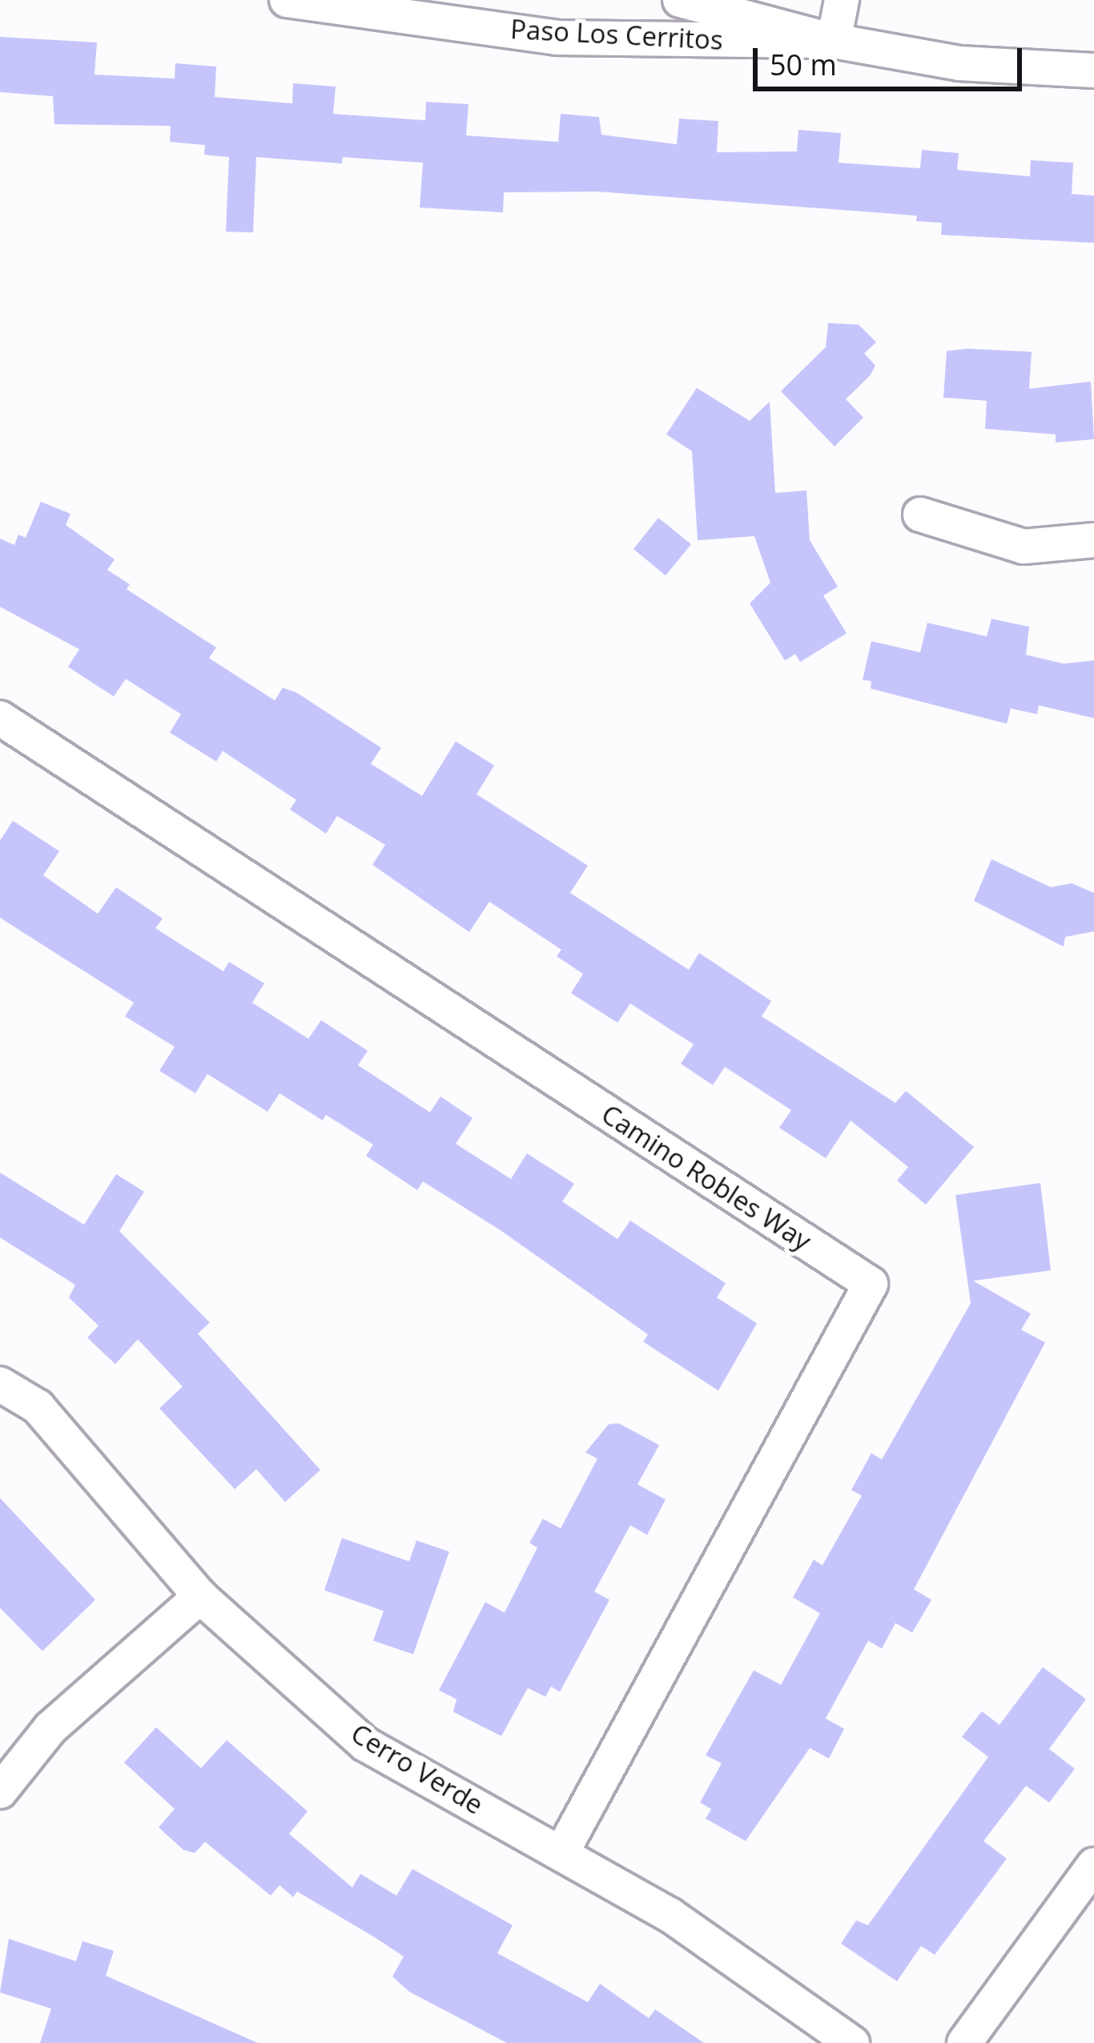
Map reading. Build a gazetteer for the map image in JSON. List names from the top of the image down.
{
  "streets": {
    "street": ["Paso Los Cerritos", "Camino Robles Way", "Cerro Verde"]
  },
  "crossings": [
    ["Camino Robles Way", "Cerro Verde"]
  ],
  "scale_bar": "50 m"
}
